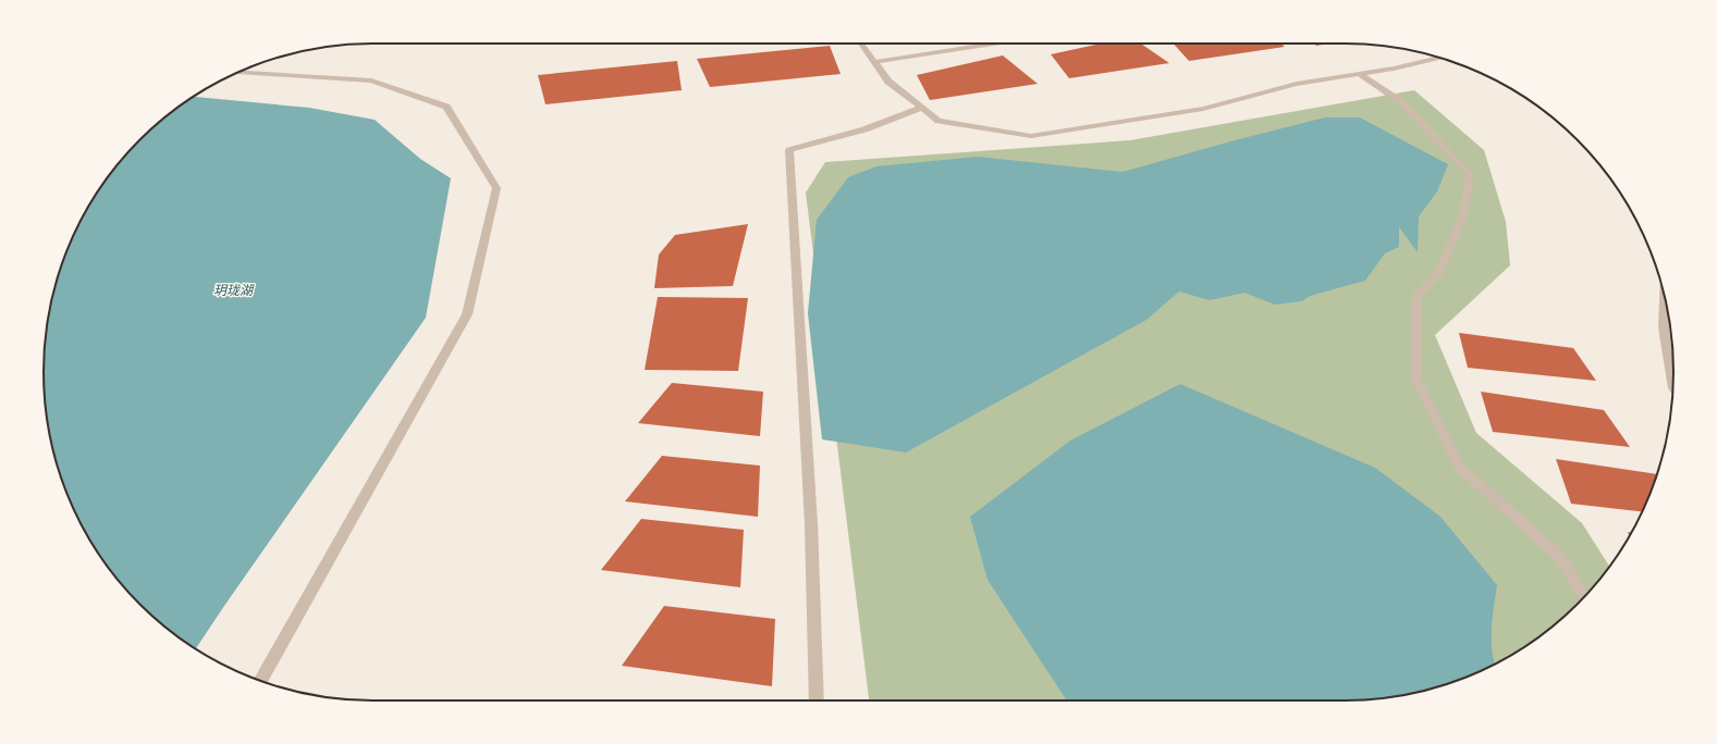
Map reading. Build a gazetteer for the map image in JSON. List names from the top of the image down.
{
  "water": ["玥珑湖"]
}
